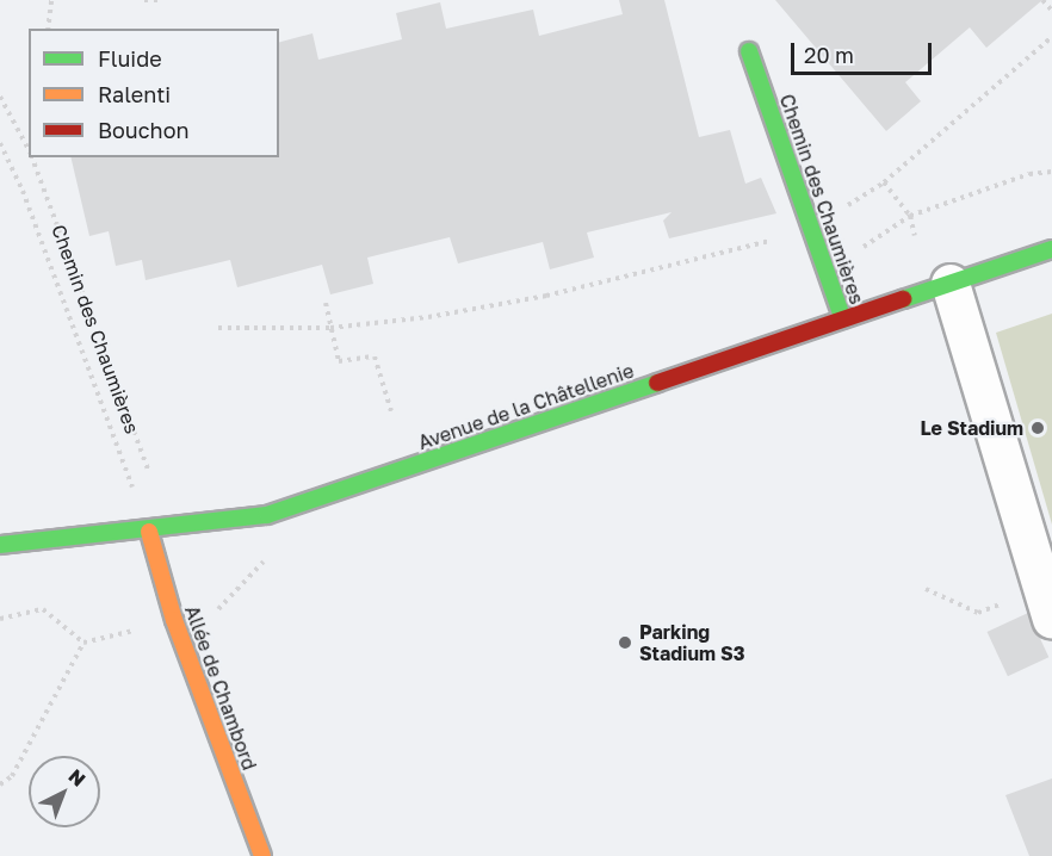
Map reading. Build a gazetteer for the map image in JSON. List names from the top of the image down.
{
  "streets": {
    "street": ["Chemin des Chaumières", "Avenue de la Châtellenie", "Allée de Chambord"]
  },
  "crossings": [
    ["Chemin des Chaumières", "Avenue de la Châtellenie"],
    ["Chemin des Chaumières", "Allée de Chambord"],
    ["Avenue de la Châtellenie", "Allée de Chambord"]
  ],
  "places": ["Le Stadium", "Parking Stadium S3"],
  "legend": ["Fluide", "Ralenti", "Bouchon"],
  "scale_bar": "20 m",
  "north": "top right"
}
